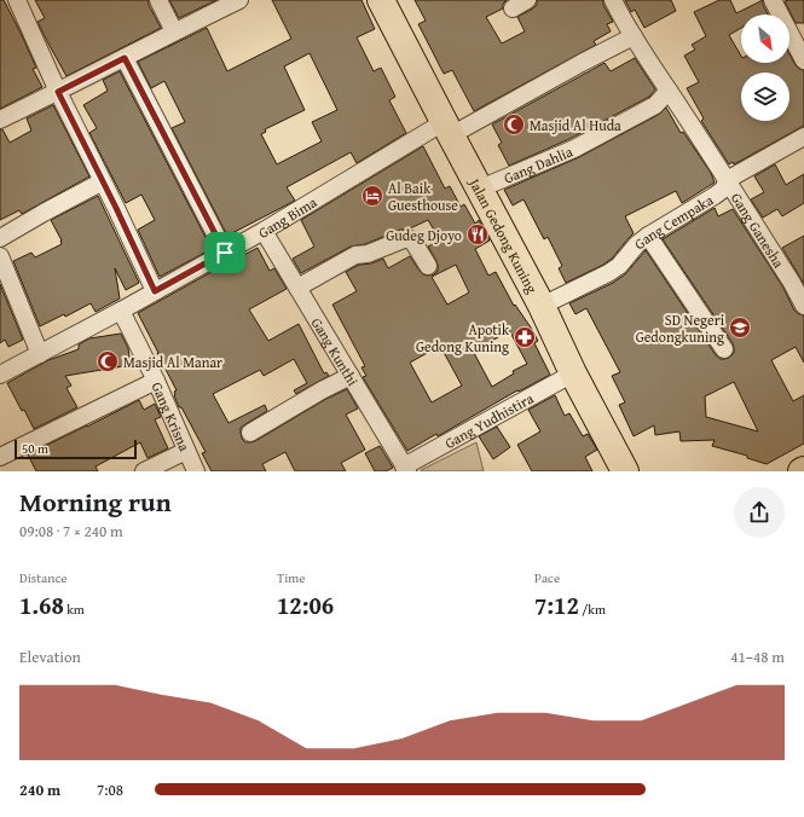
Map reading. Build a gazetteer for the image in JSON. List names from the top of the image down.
{
  "streets": {
    "main road": ["Jalan Gedong Kuning"],
    "street": [
      "Gang Dahlia",
      "Gang Bima",
      "Gang Cempaka",
      "Gang Ganesha",
      "Gang Kunthi",
      "Gang Krisna",
      "Gang Yudhistira"
    ]
  },
  "crossings": [
    ["Gang Dahlia", "Gang Ganesha"],
    ["Gang Dahlia", "Jalan Gedong Kuning"],
    ["Gang Bima", "Gang Ganesha"],
    ["Gang Bima", "Jalan Gedong Kuning"],
    ["Gang Bima", "Gang Kunthi"],
    ["Gang Bima", "Gang Krisna"],
    ["Gang Cempaka", "Gang Ganesha"],
    ["Gang Cempaka", "Jalan Gedong Kuning"],
    ["Jalan Gedong Kuning", "Gang Yudhistira"],
    ["Gang Kunthi", "Gang Yudhistira"]
  ],
  "places": {
    "mosque": ["Masjid Al Huda", "Masjid Al Manar"],
    "hotel": ["Al Baik Guesthouse"],
    "restaurant": ["Gudeg Djoyo"],
    "school or university": ["SD Negeri Gedongkuning"],
    "pharmacy": ["Apotik Gedong Kuning"]
  },
  "scale_bar": "50 m",
  "north": "bottom right",
  "page": {
    "scale": "50 m",
    "heading": ["Morning run", "09:08 · 7 × 240 m"],
    "stats": [
      ["Distance", "1.68 km"],
      ["Time", "12:06"],
      ["Pace", "7:12 /km"]
    ],
    "chart": ["Elevation", "41–48 m"],
    "list": [
      {
        "name": "240 m",
        "note": "7:08"
      }
    ]
  }
}
